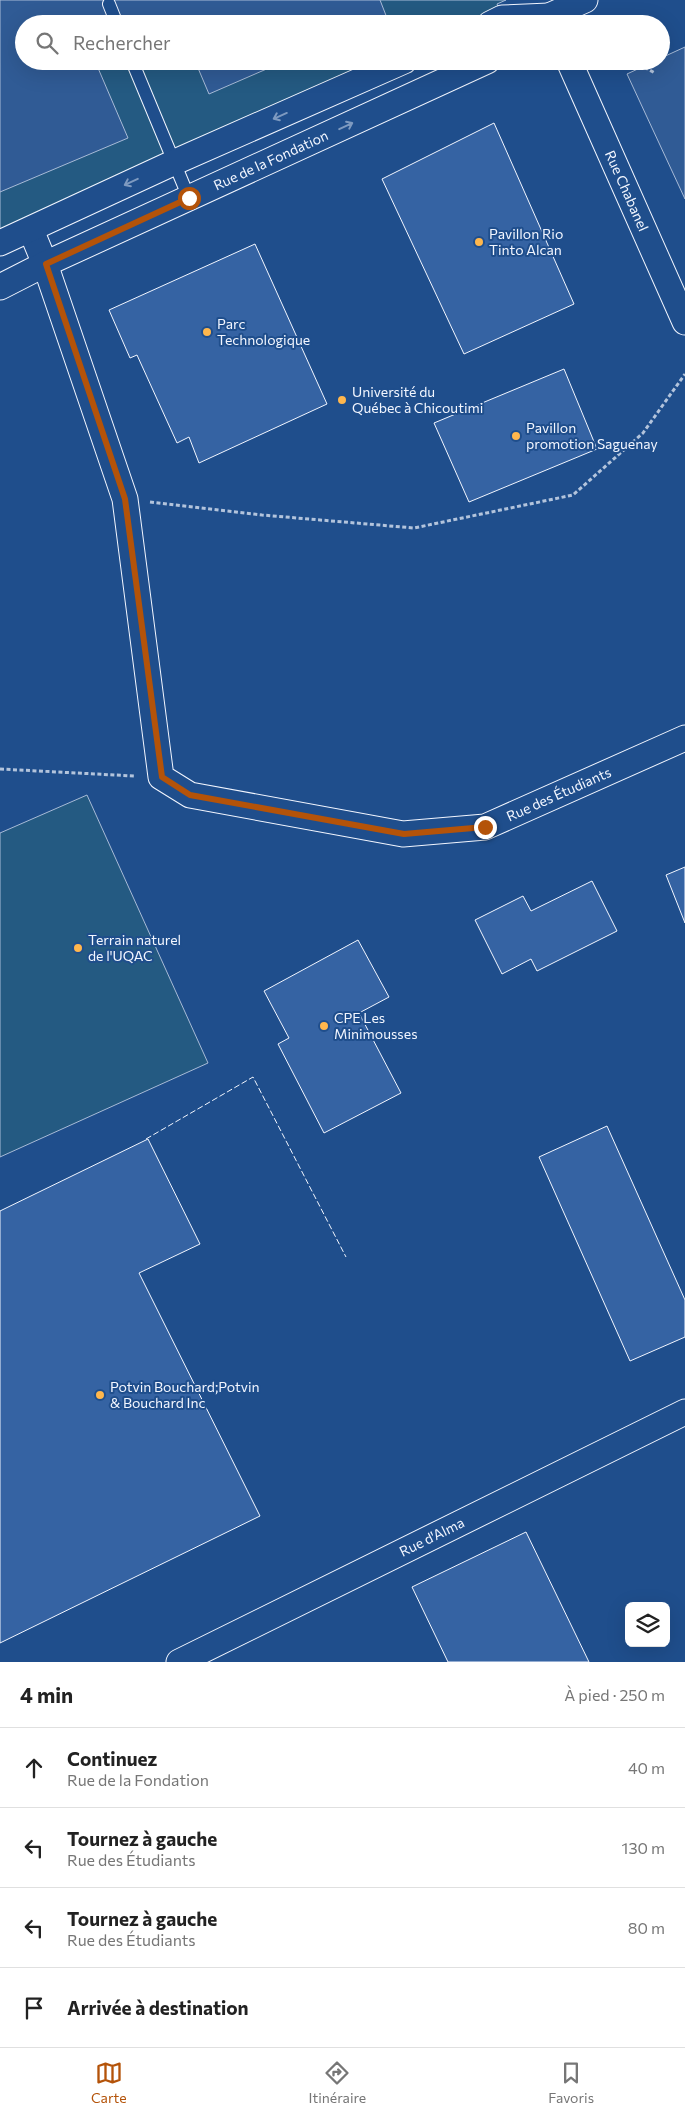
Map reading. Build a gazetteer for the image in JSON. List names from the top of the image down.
{
  "streets": {
    "street": [
      "Rue de la Fondation",
      "Rue Chabanel",
      "Rue des Étudiants",
      "Rue d'Alma"
    ]
  },
  "places": [
    "Pavillon Rio Tinto Alcan",
    "Parc Technologique",
    "Université du Québec à Chicoutimi",
    "Pavillon promotion Saguenay",
    "Terrain naturel de l'UQAC",
    "CPE Les Minimousses",
    "Potvin Bouchard;Potvin & Bouchard Inc"
  ],
  "page": {
    "search": "Rechercher",
    "heading": ["4 min", "À pied · 250 m"],
    "list": [
      ["Continuez", "Rue de la Fondation", "40 m"],
      ["Tournez à gauche", "Rue des Étudiants", "130 m"],
      ["Tournez à gauche", "Rue des Étudiants", "80 m"],
      "Arrivée à destination"
    ],
    "nav": ["Carte", "Itinéraire", "Favoris"]
  }
}
